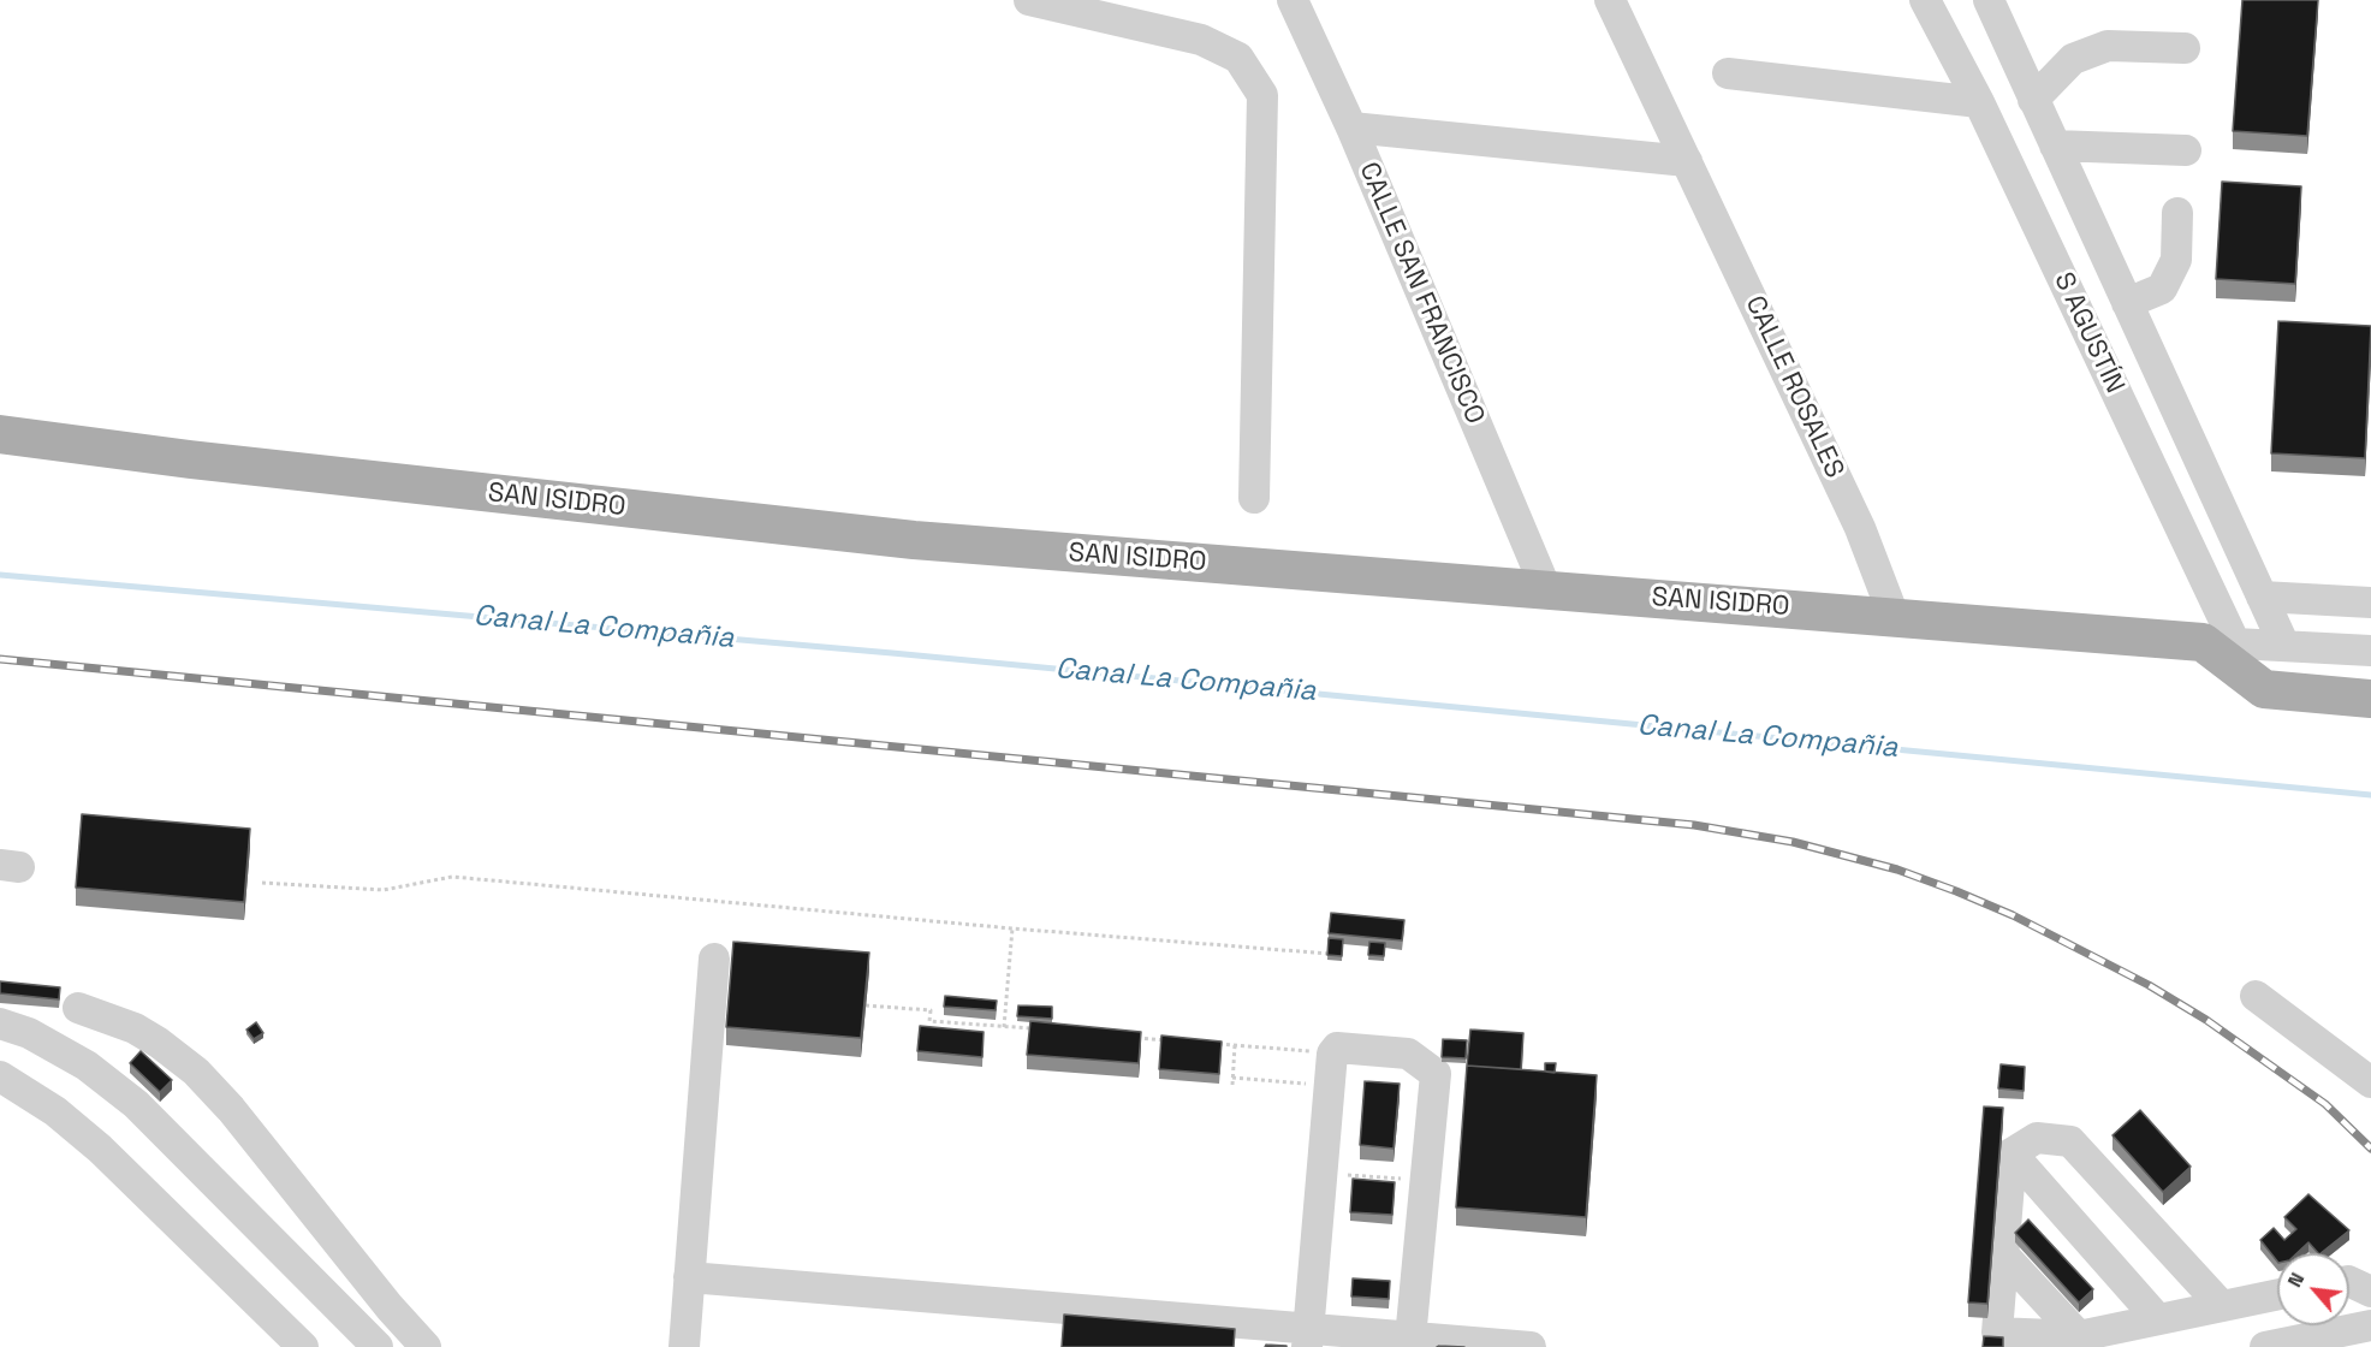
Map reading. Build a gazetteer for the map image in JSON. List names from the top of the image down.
{
  "streets": {
    "main road": ["SAN ISIDRO"],
    "street": ["CALLE SAN FRANCISCO", "S AGUSTÍN", "CALLE ROSALES"]
  },
  "crossings": [
    ["CALLE SAN FRANCISCO", "SAN ISIDRO"],
    ["S AGUSTÍN", "SAN ISIDRO"],
    ["CALLE ROSALES", "SAN ISIDRO"]
  ],
  "water": ["Canal La Compañia"],
  "north": "top left"
}
